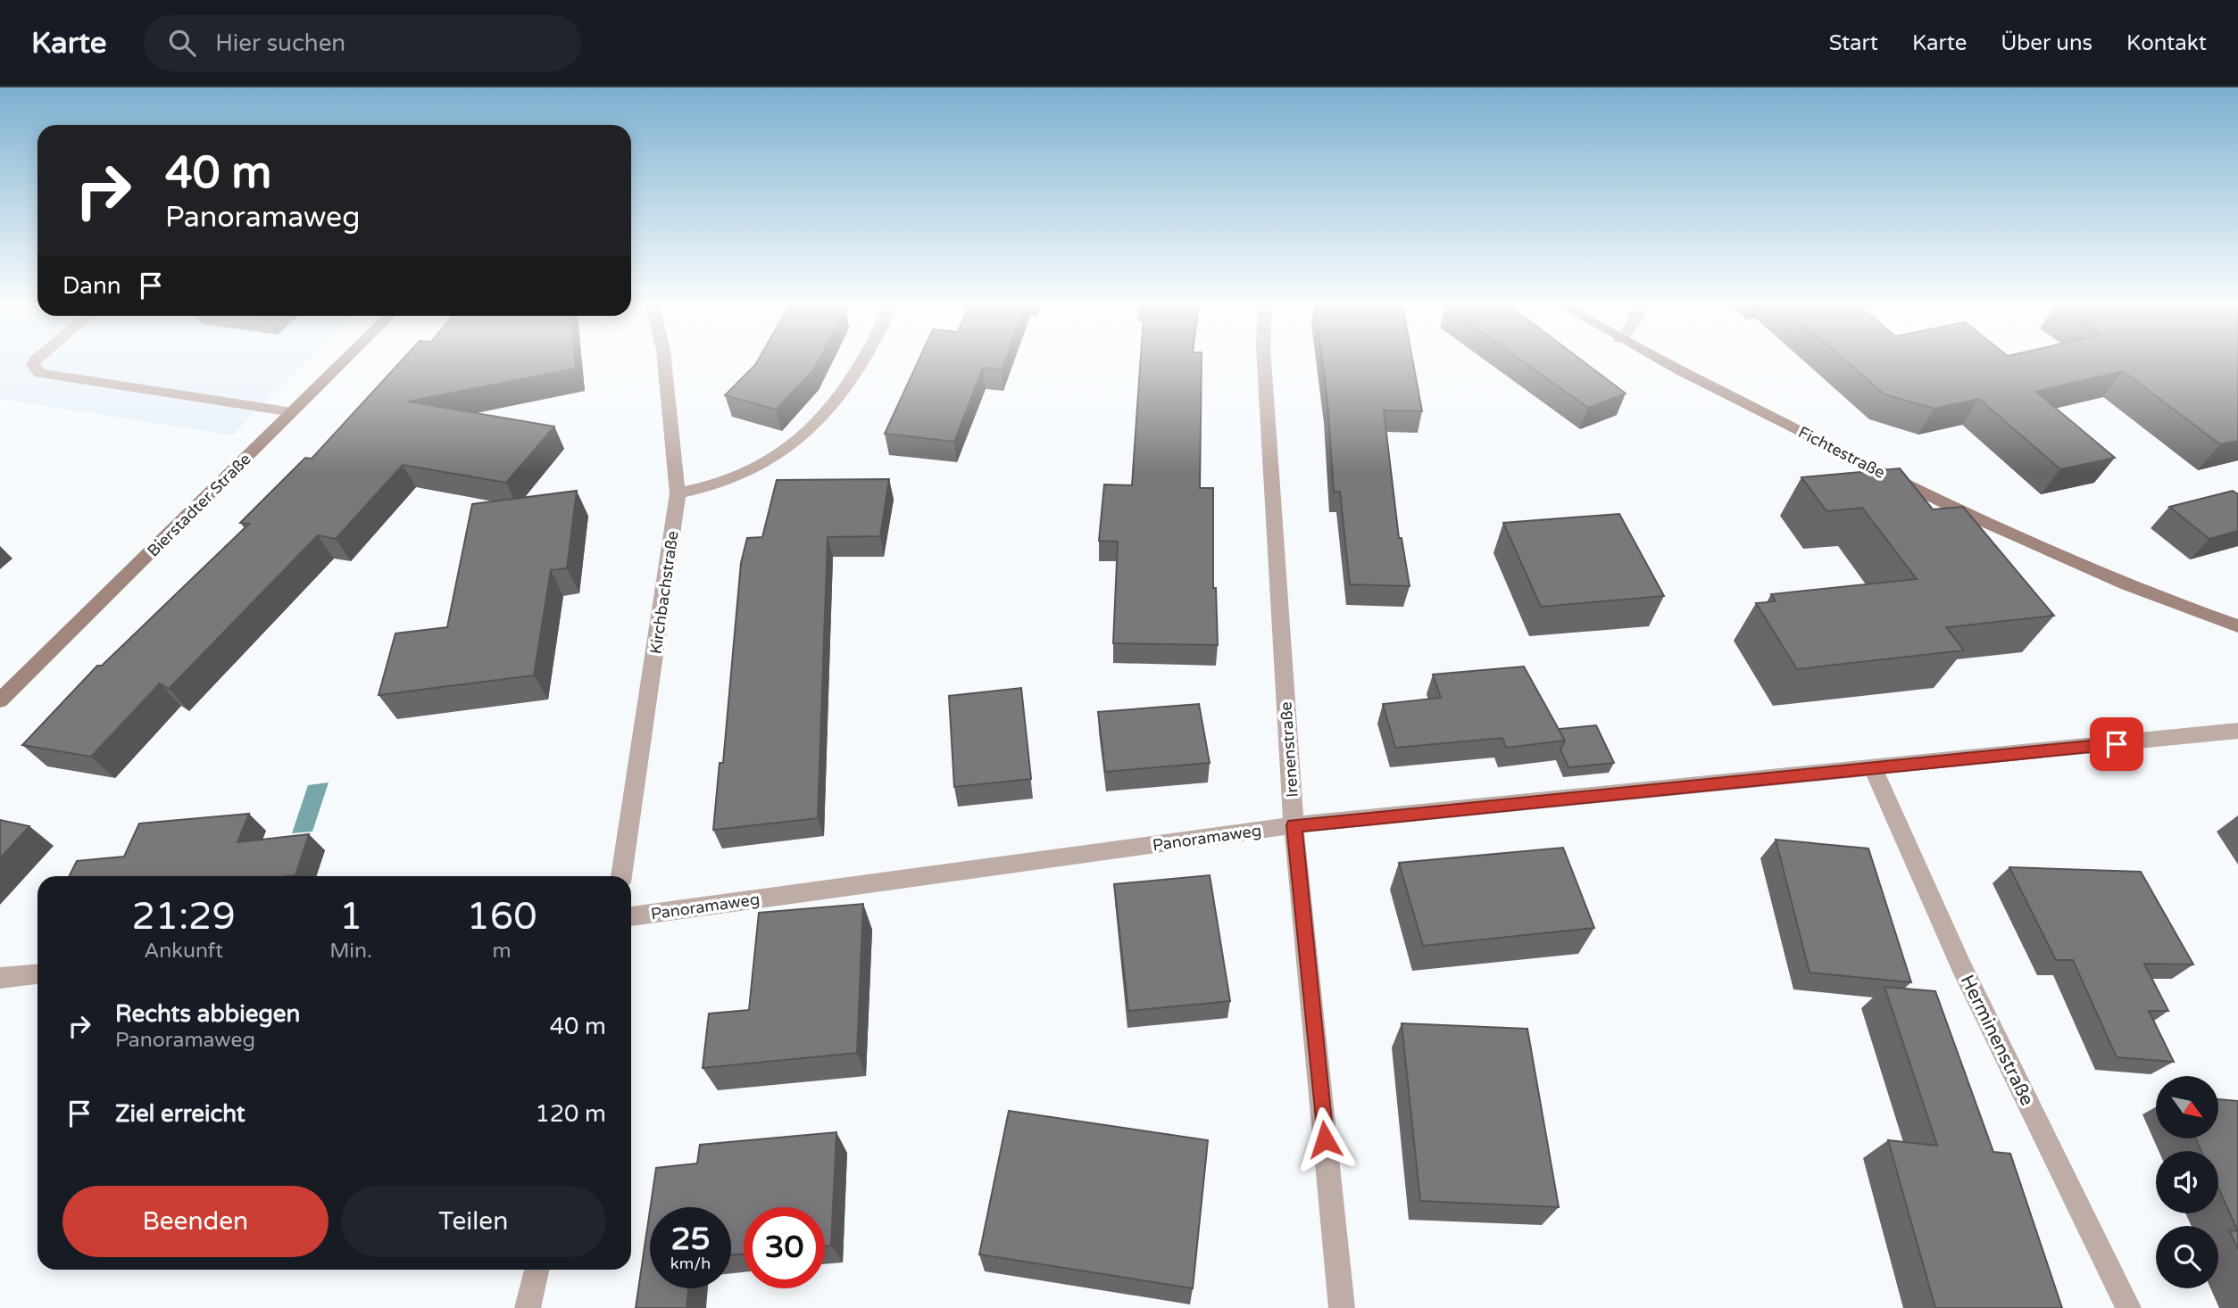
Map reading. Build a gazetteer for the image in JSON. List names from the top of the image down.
{
  "streets": {
    "street": [
      "Fichtestraße",
      "Bierstadter Straße",
      "Kirchbachstraße",
      "Irenenstraße",
      "Panoramaweg",
      "Herminenstraße"
    ]
  },
  "crossings": [
    ["Irenenstraße", "Panoramaweg"],
    ["Panoramaweg", "Herminenstraße"]
  ],
  "north": "bottom right",
  "page": {
    "header": "Karte",
    "search": "Hier suchen",
    "nav": [
      "Start",
      "Karte",
      "Über uns",
      "Kontakt"
    ],
    "turn": ["40 m", "Panoramaweg"],
    "then": "Dann",
    "eta": [
      "21:29",
      "Ankunft",
      "1",
      "Min.",
      "160",
      "m"
    ],
    "list": [
      {
        "name": "Rechts abbiegen",
        "note": "Panoramaweg",
        "value": "40 m"
      },
      {
        "name": "Ziel erreicht",
        "value": "120 m"
      }
    ],
    "buttons": ["Beenden", "Teilen"],
    "speed": "25 km/h",
    "limit": "30"
  }
}
